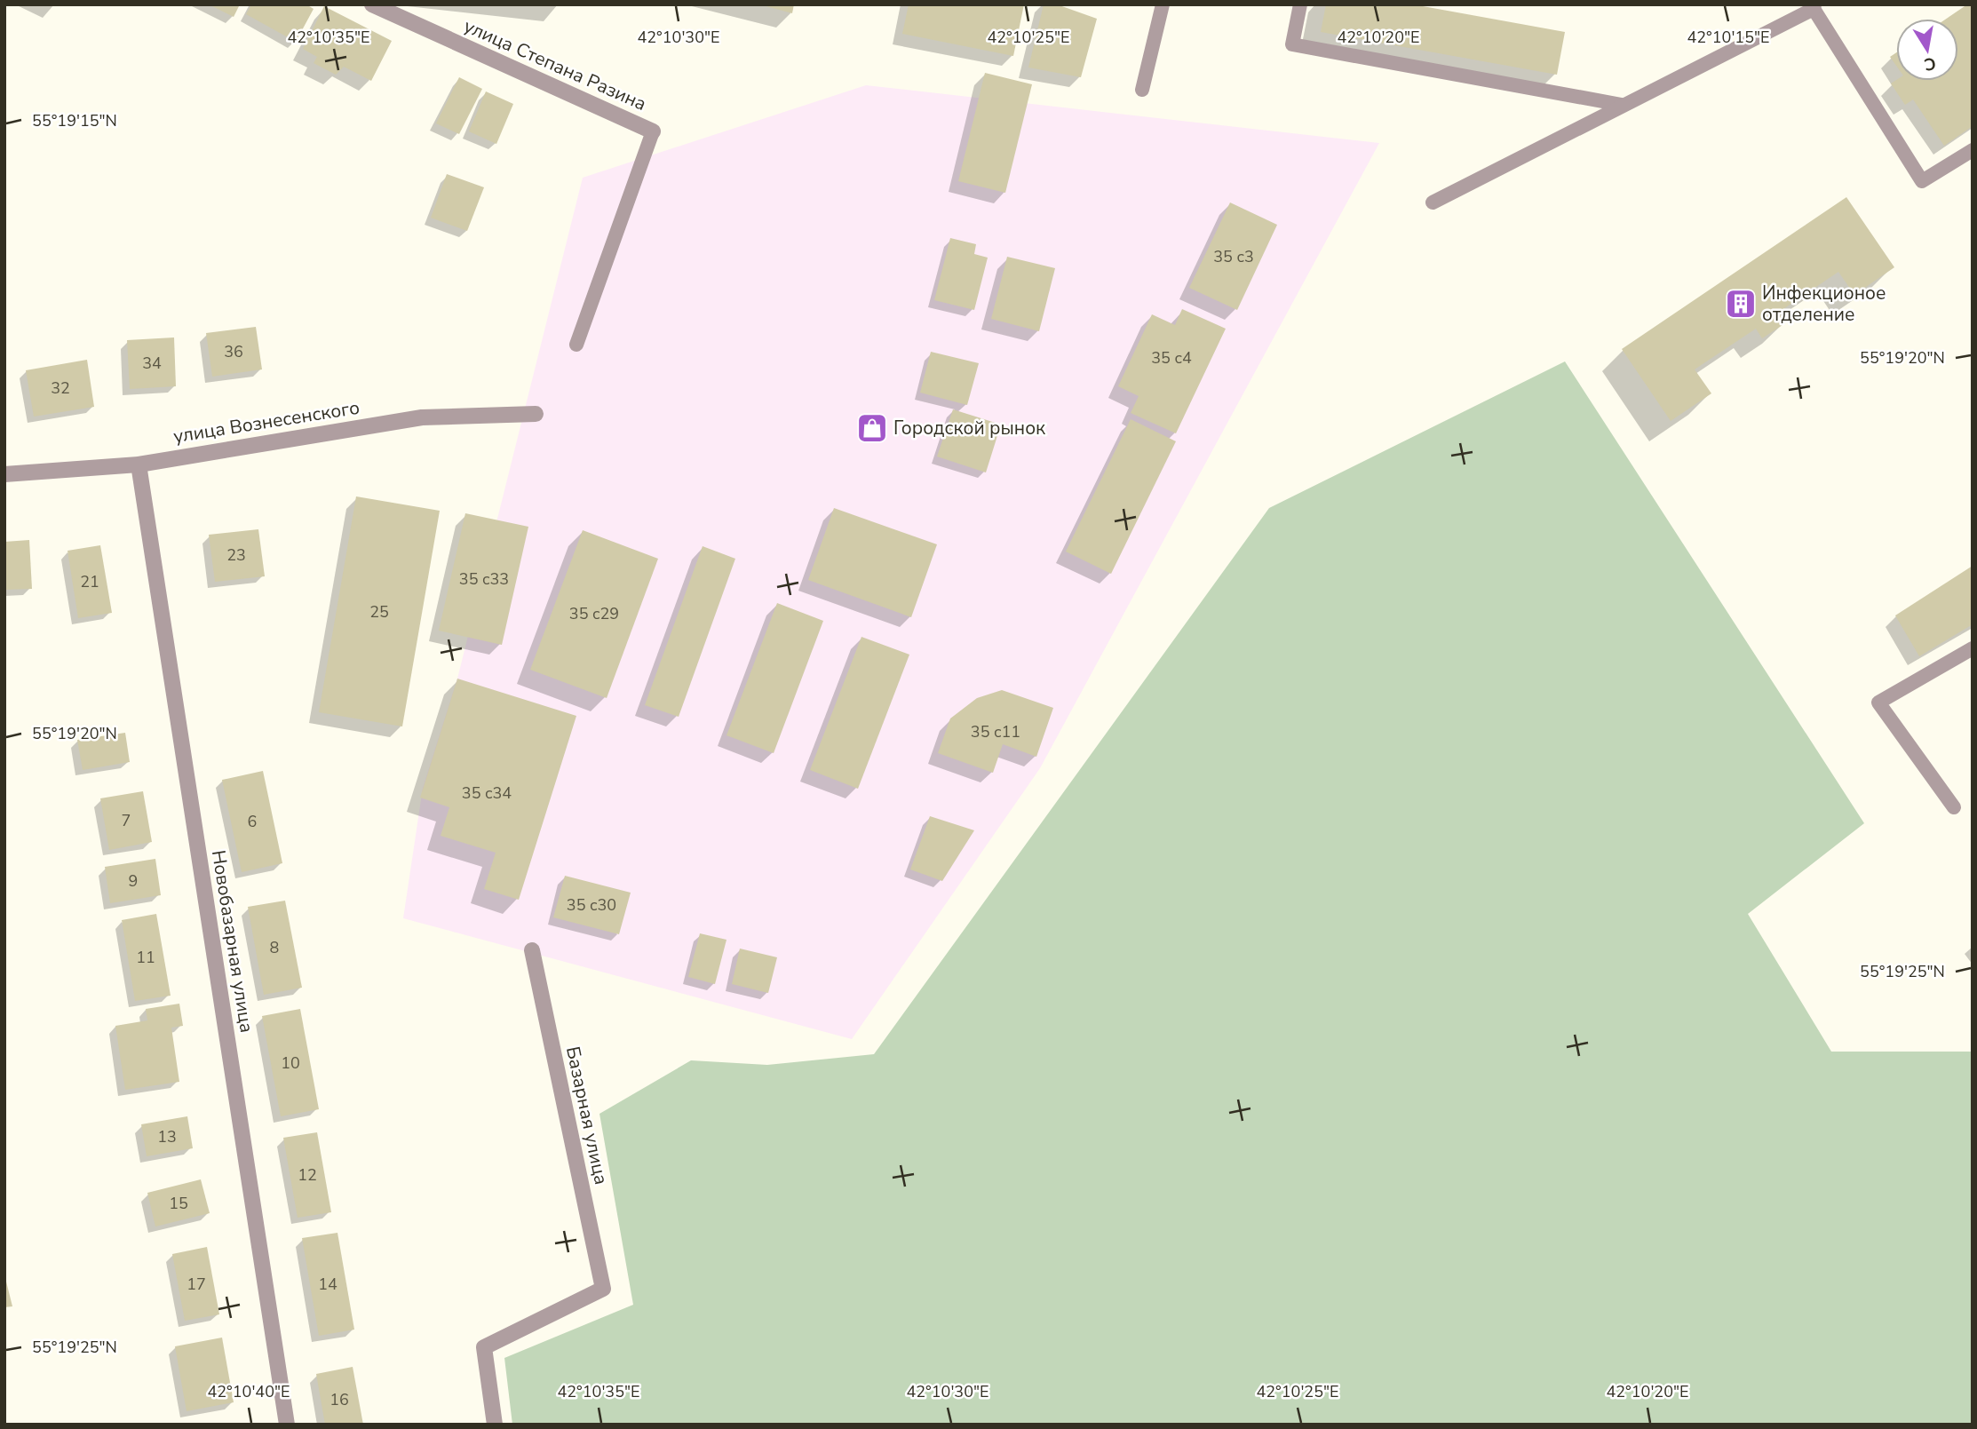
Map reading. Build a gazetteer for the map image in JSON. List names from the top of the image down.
{
  "streets": {
    "street": [
      "улица Степана Разина",
      "улица Вознесенского",
      "Новобазарная улица",
      "Базарная улица"
    ]
  },
  "crossings": [
    ["улица Вознесенского", "Новобазарная улица"]
  ],
  "places": {
    "building": ["Инфекционое отделение"],
    "shop": ["Городской рынок"]
  },
  "house_numbers": [
    "35 с3",
    "36",
    "35 с4",
    "34",
    "32",
    "23",
    "35 с33",
    "21",
    "25",
    "35 с29",
    "35 с11",
    "35 с34",
    "7",
    "6",
    "9",
    "35 с30",
    "8",
    "11",
    "10",
    "13",
    "12",
    "15",
    "17",
    "14",
    "16"
  ],
  "north": "bottom",
  "coordinates": [
    "42°10'35\"E",
    "42°10'30\"E",
    "42°10'25\"E",
    "42°10'20\"E",
    "42°10'15\"E",
    "55°19'15\"N",
    "55°19'20\"N",
    "55°19'25\"N",
    "42°10'40\"E"
  ]
}
